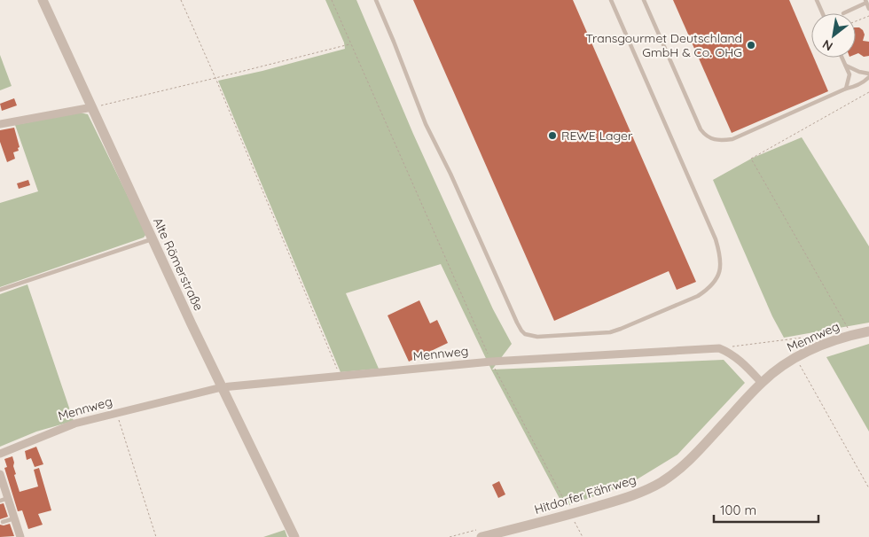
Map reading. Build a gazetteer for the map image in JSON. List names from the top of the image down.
{
  "streets": {
    "street": ["Alte Römerstraße", "Mennweg", "Hitdorfer Fährweg"]
  },
  "crossings": [
    ["Alte Römerstraße", "Mennweg"],
    ["Mennweg", "Hitdorfer Fährweg"]
  ],
  "places": ["Transgourmet Deutschland GmbH & Co. OHG", "REWE Lager"],
  "scale_bar": "100 m",
  "north": "bottom left"
}
